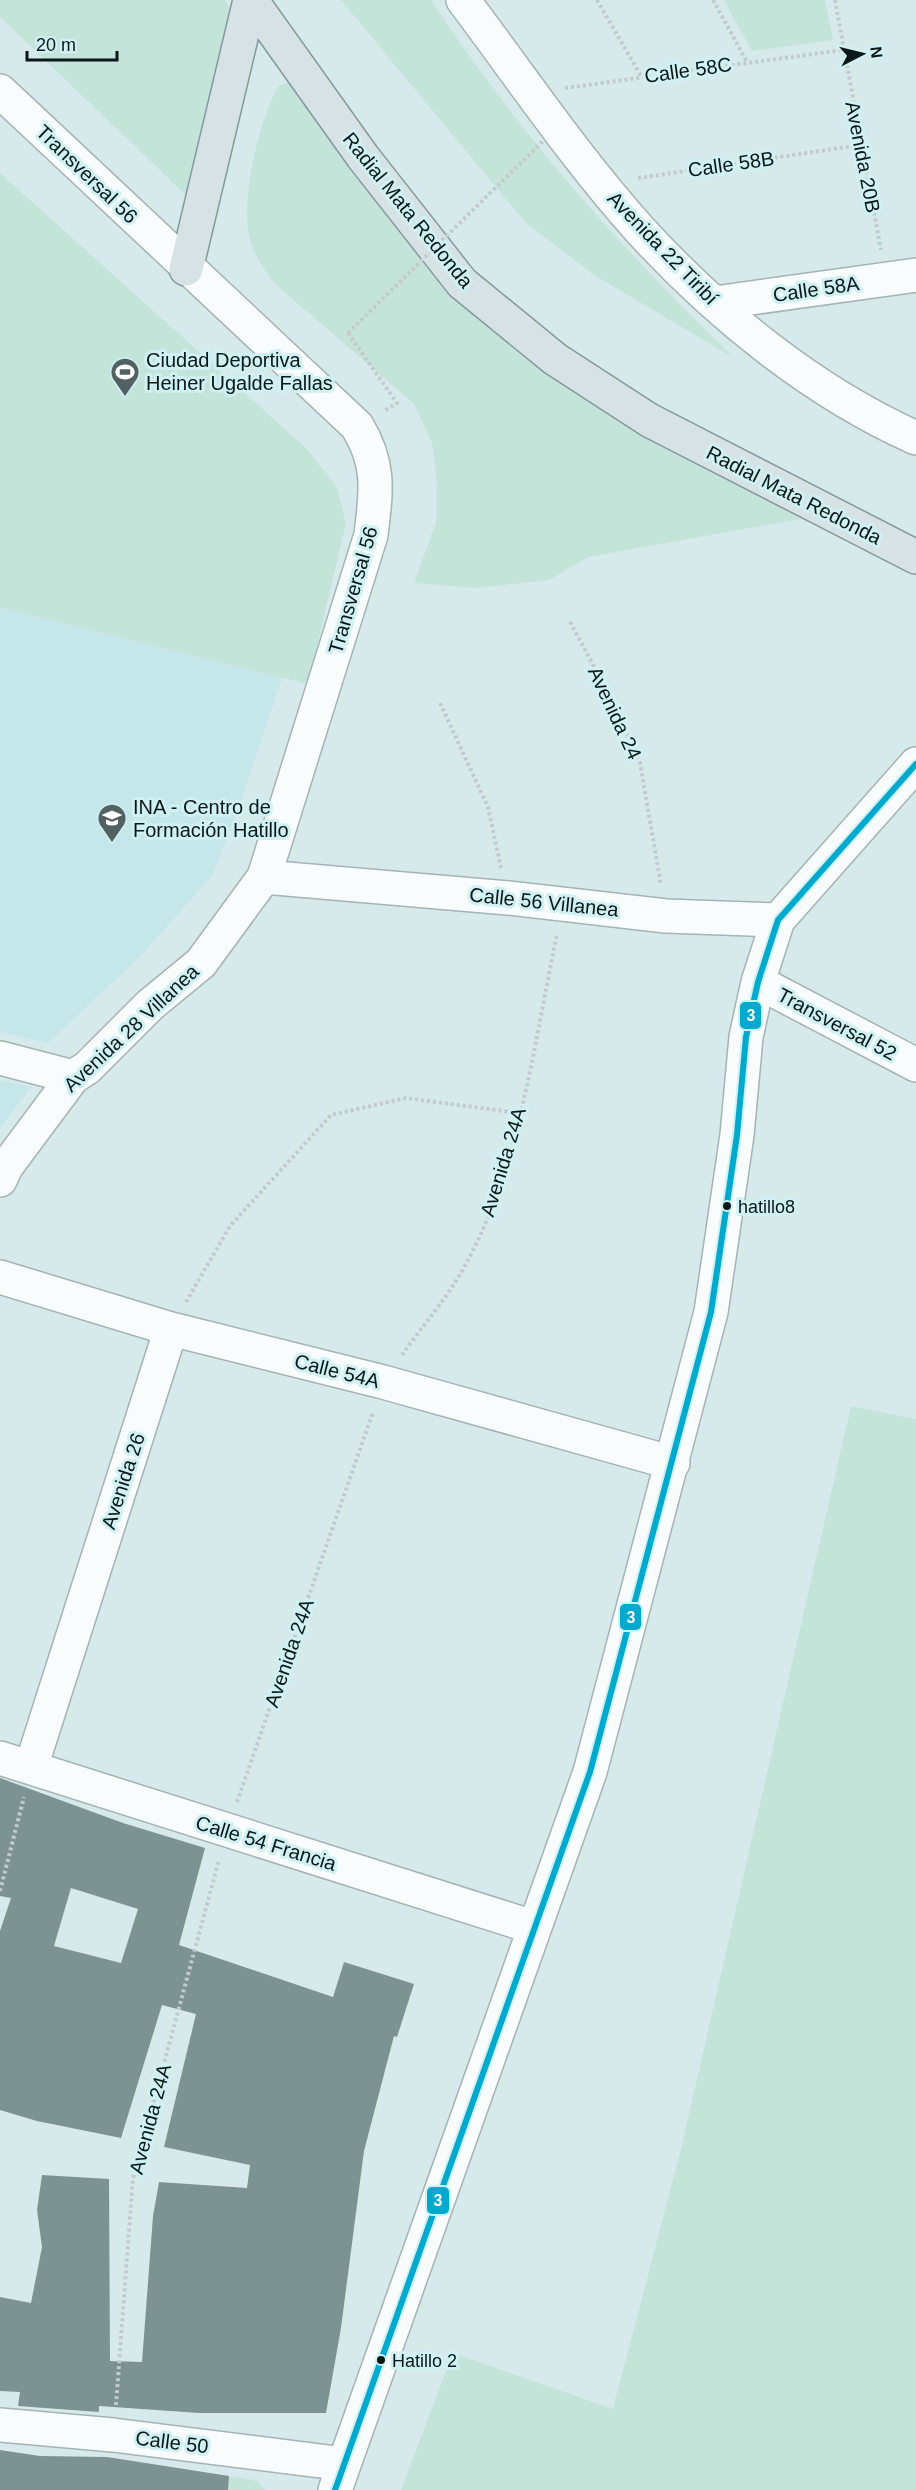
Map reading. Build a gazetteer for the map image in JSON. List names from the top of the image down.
{
  "streets": {
    "main road": ["Radial Mata Redonda"],
    "street": [
      "Transversal 56",
      "Avenida 22 Tiribí",
      "Calle 58A",
      "Calle 56 Villanea",
      "Transversal 52",
      "Avenida 28 Villanea",
      "Calle 54A",
      "Avenida 26",
      "Calle 54 Francia",
      "Calle 50"
    ],
    "path": [
      "Calle 58C",
      "Avenida 20B",
      "Calle 58B",
      "Avenida 24",
      "Avenida 24A"
    ]
  },
  "crossings": [
    ["Calle 58C", "Avenida 20B"],
    ["Calle 58C", "Avenida 22 Tiribí"],
    ["Avenida 20B", "Calle 58B"],
    ["Avenida 20B", "Calle 58A"],
    ["Calle 58B", "Avenida 22 Tiribí"],
    ["Transversal 56", "Calle 56 Villanea"],
    ["Transversal 56", "Avenida 28 Villanea"],
    ["Avenida 22 Tiribí", "Calle 58A"],
    ["Avenida 24", "Calle 56 Villanea"],
    ["Calle 56 Villanea", "Avenida 28 Villanea"],
    ["Calle 56 Villanea", "Avenida 24A"],
    ["Avenida 24A", "Calle 54A"],
    ["Avenida 24A", "Calle 54 Francia"],
    ["Avenida 24A", "Calle 50"],
    ["Calle 54A", "Avenida 26"],
    ["Avenida 26", "Calle 54 Francia"]
  ],
  "places": {
    "sports": ["Ciudad Deportiva Heiner Ugalde Fallas"],
    "school or university": ["INA - Centro de Formación Hatillo"],
    "other": ["hatillo8", "Hatillo 2"]
  },
  "lines": ["transit line 3"],
  "scale_bar": "20 m",
  "north": "right"
}
